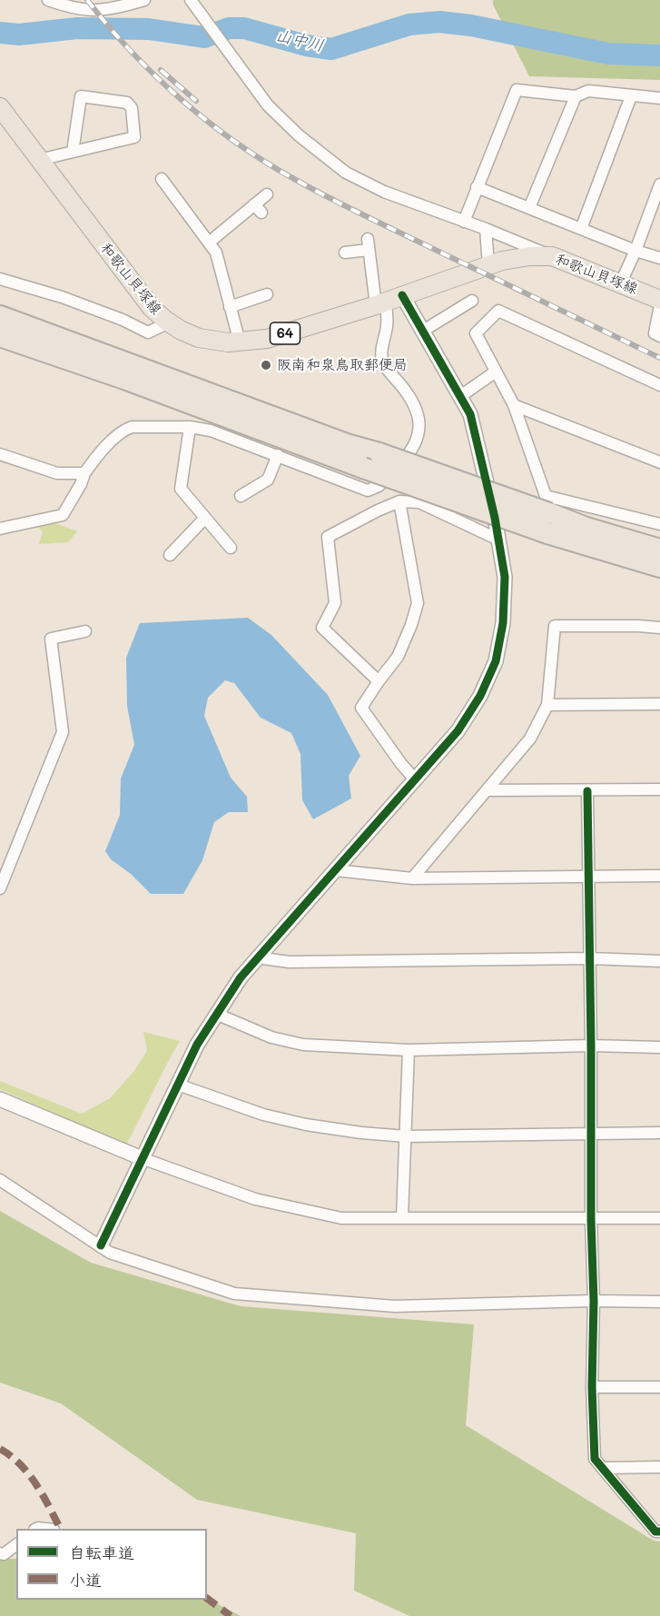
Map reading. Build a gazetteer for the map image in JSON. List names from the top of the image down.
{
  "streets": {
    "main road": ["和歌山貝塚線", "64"]
  },
  "water": ["山中川"],
  "places": ["阪南和泉鳥取郵便局"],
  "legend": ["自転車道", "小道"]
}
